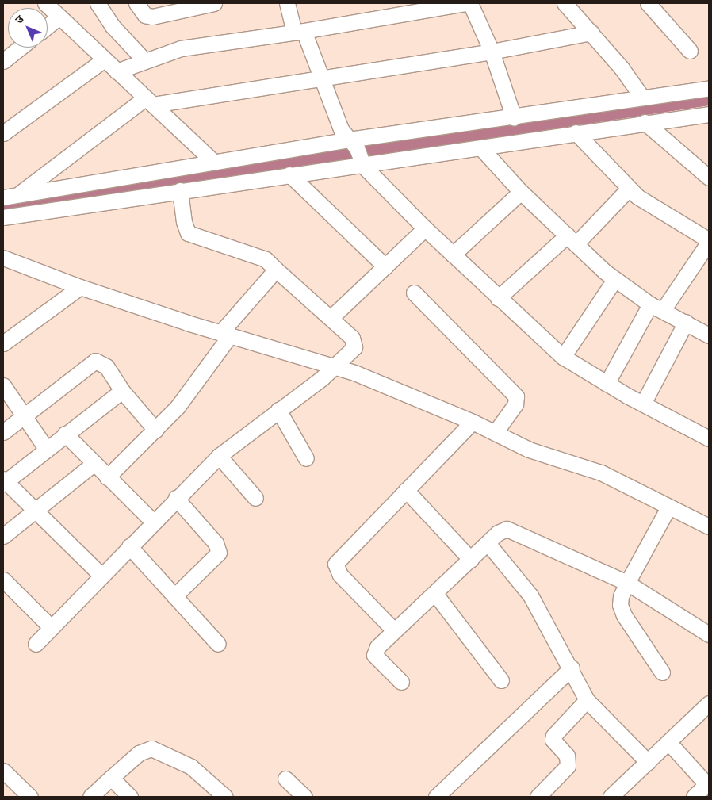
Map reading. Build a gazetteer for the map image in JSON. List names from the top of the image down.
{
  "north": "top left"
}
